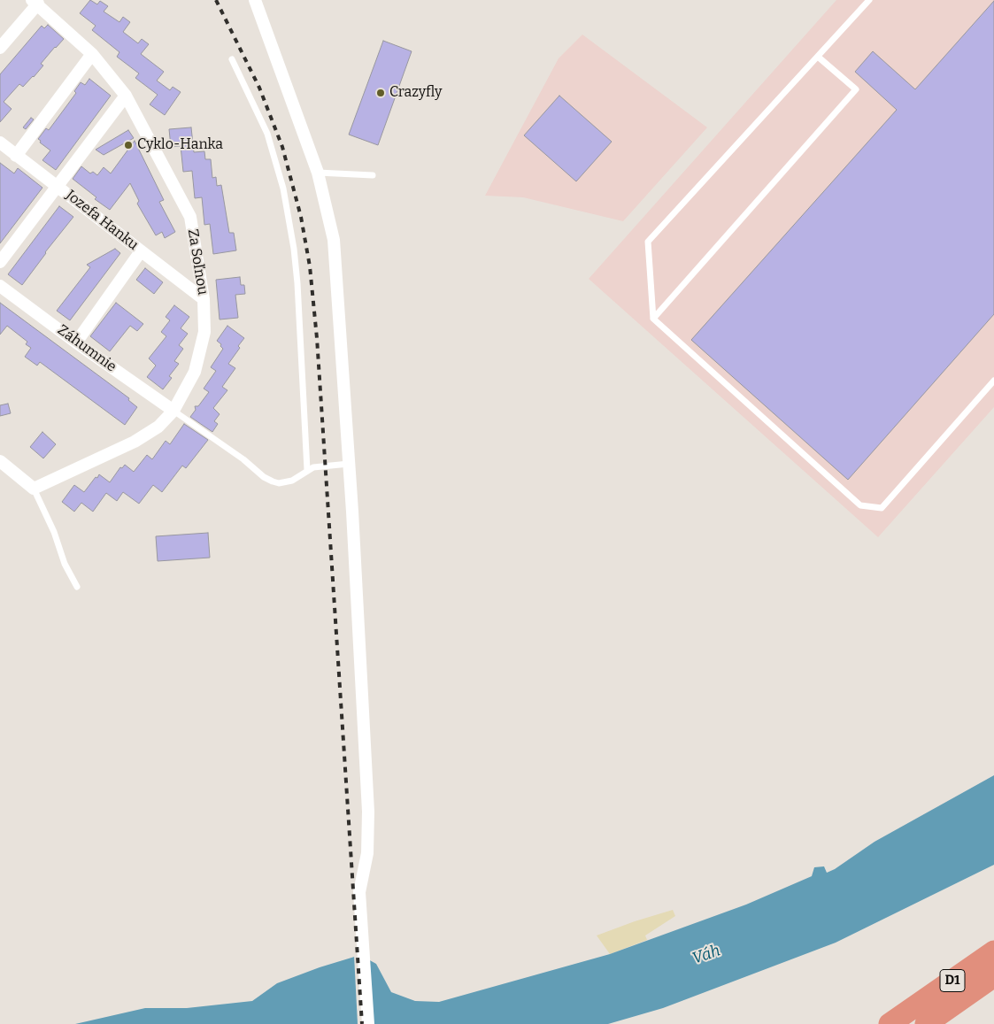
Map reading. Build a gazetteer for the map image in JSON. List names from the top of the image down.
{
  "streets": {
    "highway": ["D1"],
    "street": ["Jozefa Hanku", "Za Soľnou", "Záhumnie"]
  },
  "crossings": [
    ["Jozefa Hanku", "Za Soľnou"],
    ["Za Soľnou", "Záhumnie"]
  ],
  "water": ["Váh"],
  "places": ["Crazyfly", "Cyklo-Hanka"]
}
